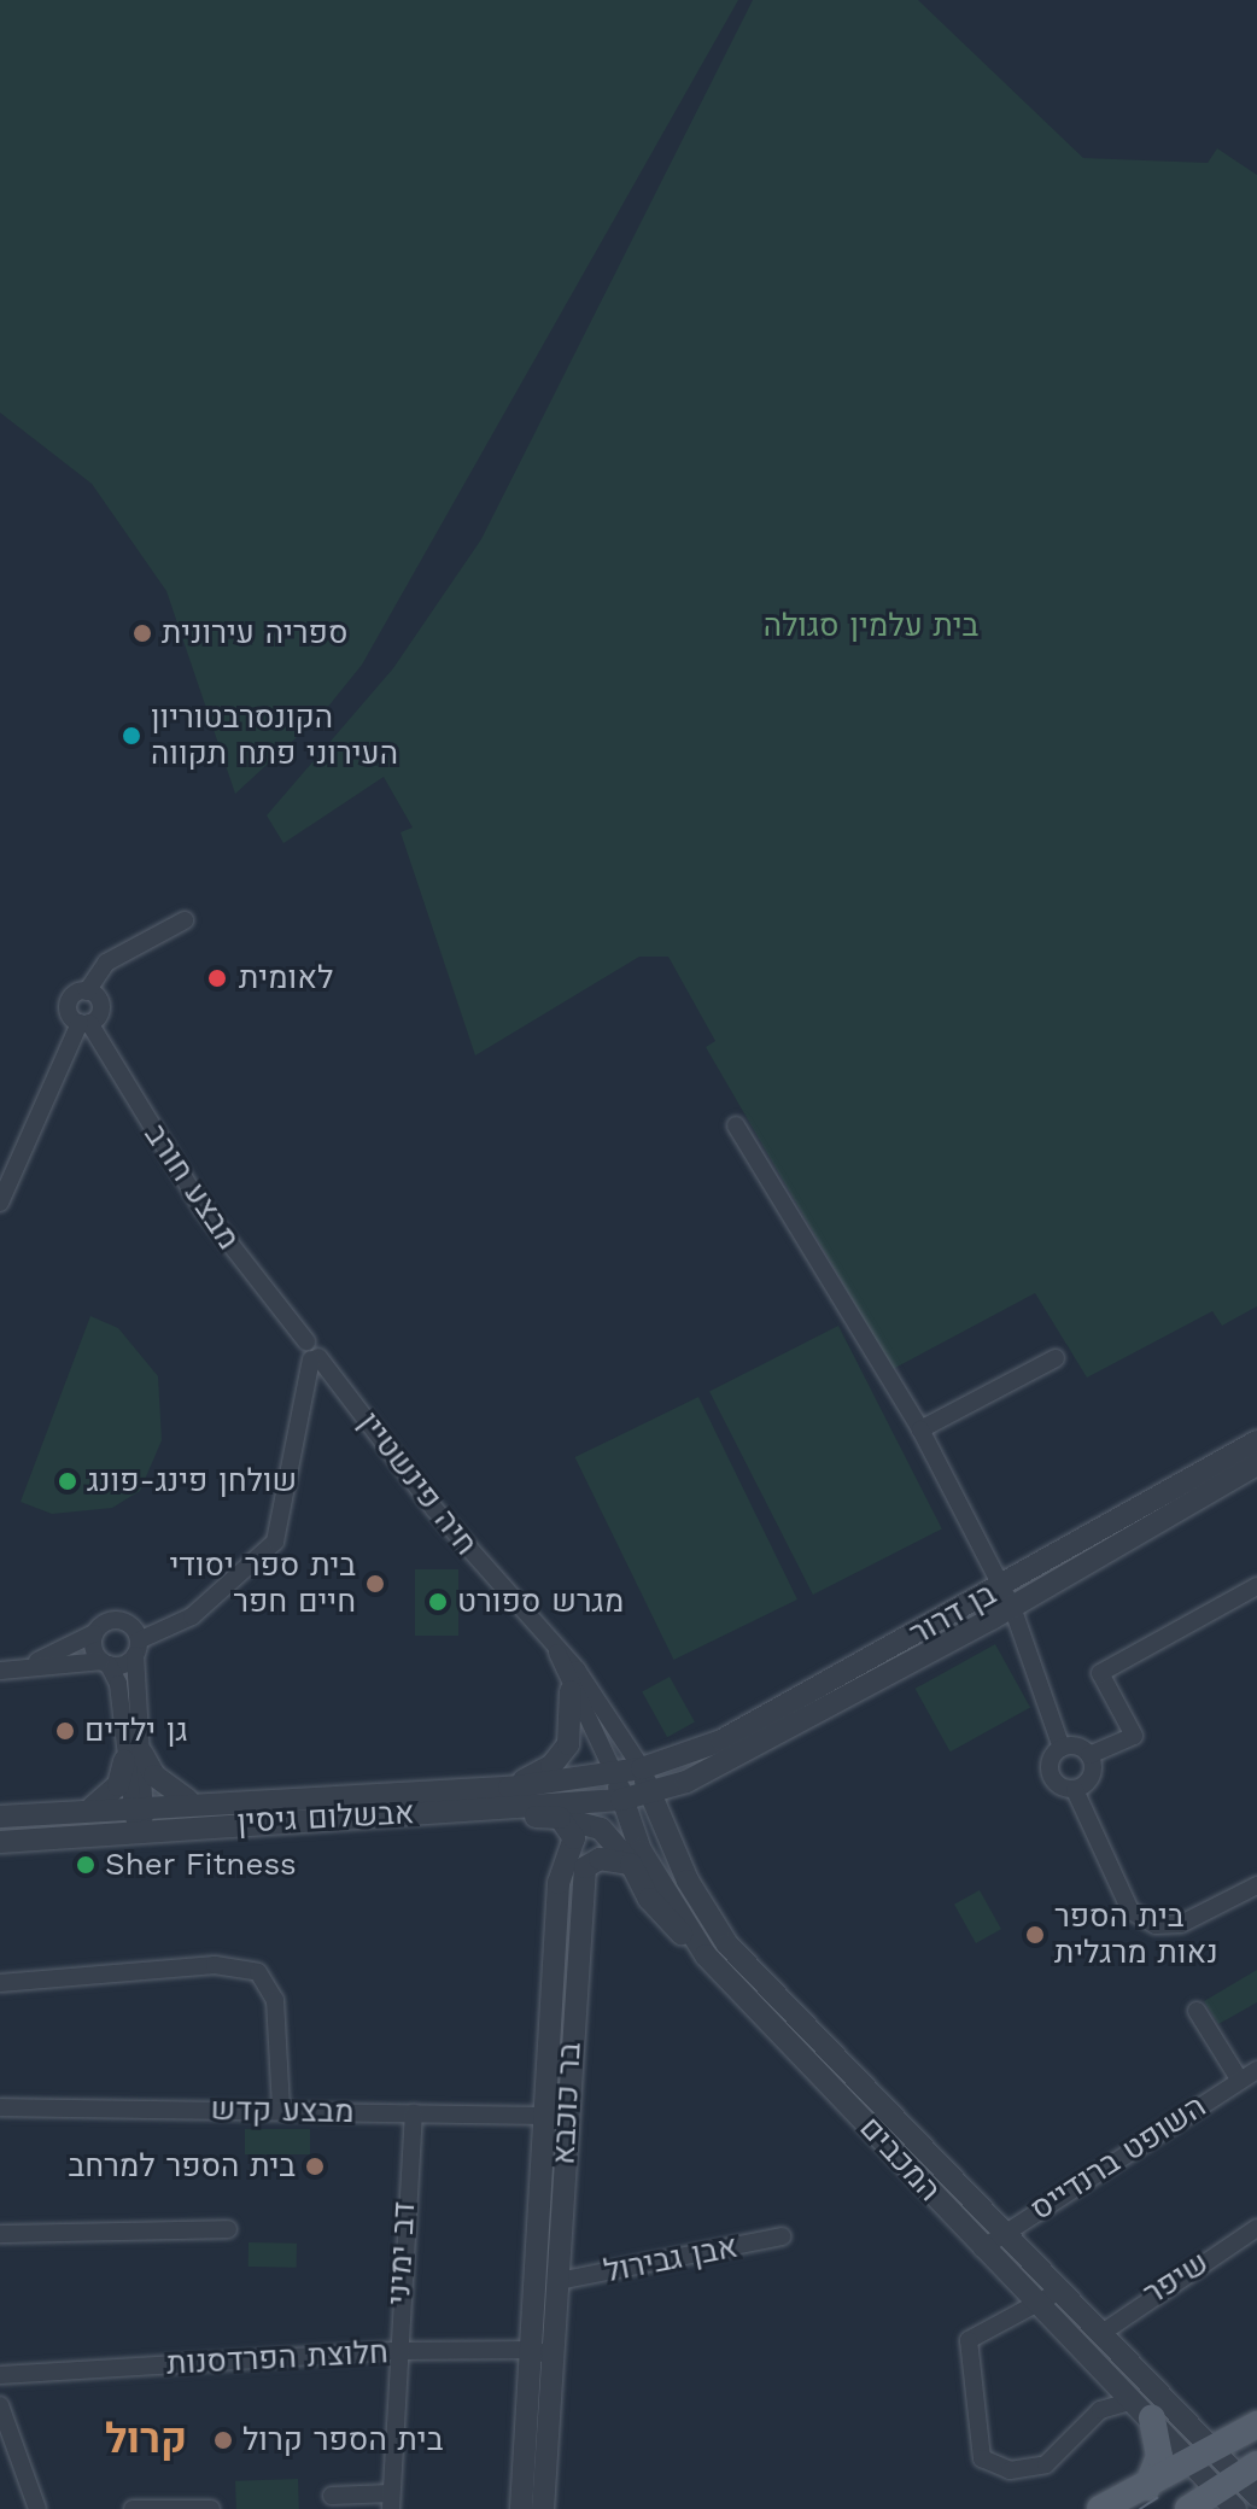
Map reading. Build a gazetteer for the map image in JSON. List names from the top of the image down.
{
  "streets": {
    "street": [
      "מבצע חורב",
      "חיה פינשטיין",
      "בן דרור",
      "אבשלום גיסין",
      "בר כוכבא",
      "מבצע קדש",
      "השופט ברנדייס",
      "המכבים",
      "דב ימיני",
      "אבן גבירול",
      "שיפר",
      "חלוצת הפרדסנות"
    ]
  },
  "crossings": [
    ["מבצע חורב", "חיה פינשטיין"],
    ["חיה פינשטיין", "בן דרור"],
    ["חיה פינשטיין", "אבשלום גיסין"],
    ["חיה פינשטיין", "המכבים"],
    ["בן דרור", "אבשלום גיסין"],
    ["בן דרור", "המכבים"],
    ["אבשלום גיסין", "המכבים"],
    ["בר כוכבא", "מבצע קדש"],
    ["בר כוכבא", "אבן גבירול"],
    ["בר כוכבא", "חלוצת הפרדסנות"],
    ["מבצע קדש", "דב ימיני"],
    ["השופט ברנדייס", "המכבים"],
    ["המכבים", "שיפר"],
    ["דב ימיני", "חלוצת הפרדסנות"]
  ],
  "districts": ["קרול"],
  "parks": ["בית עלמין סגולה"],
  "places": [
    "ספריה עירונית",
    "הקונסרבטוריון העירוני פתח תקווה",
    "לאומית",
    "שולחן פינג-פונג",
    "בית ספר יסודי חיים חפר",
    "מגרש ספורט",
    "גן ילדים",
    "Sher Fitness",
    "בית הספר נאות מרגלית",
    "בית הספר למרחב",
    "בית הספר קרול"
  ]
}
